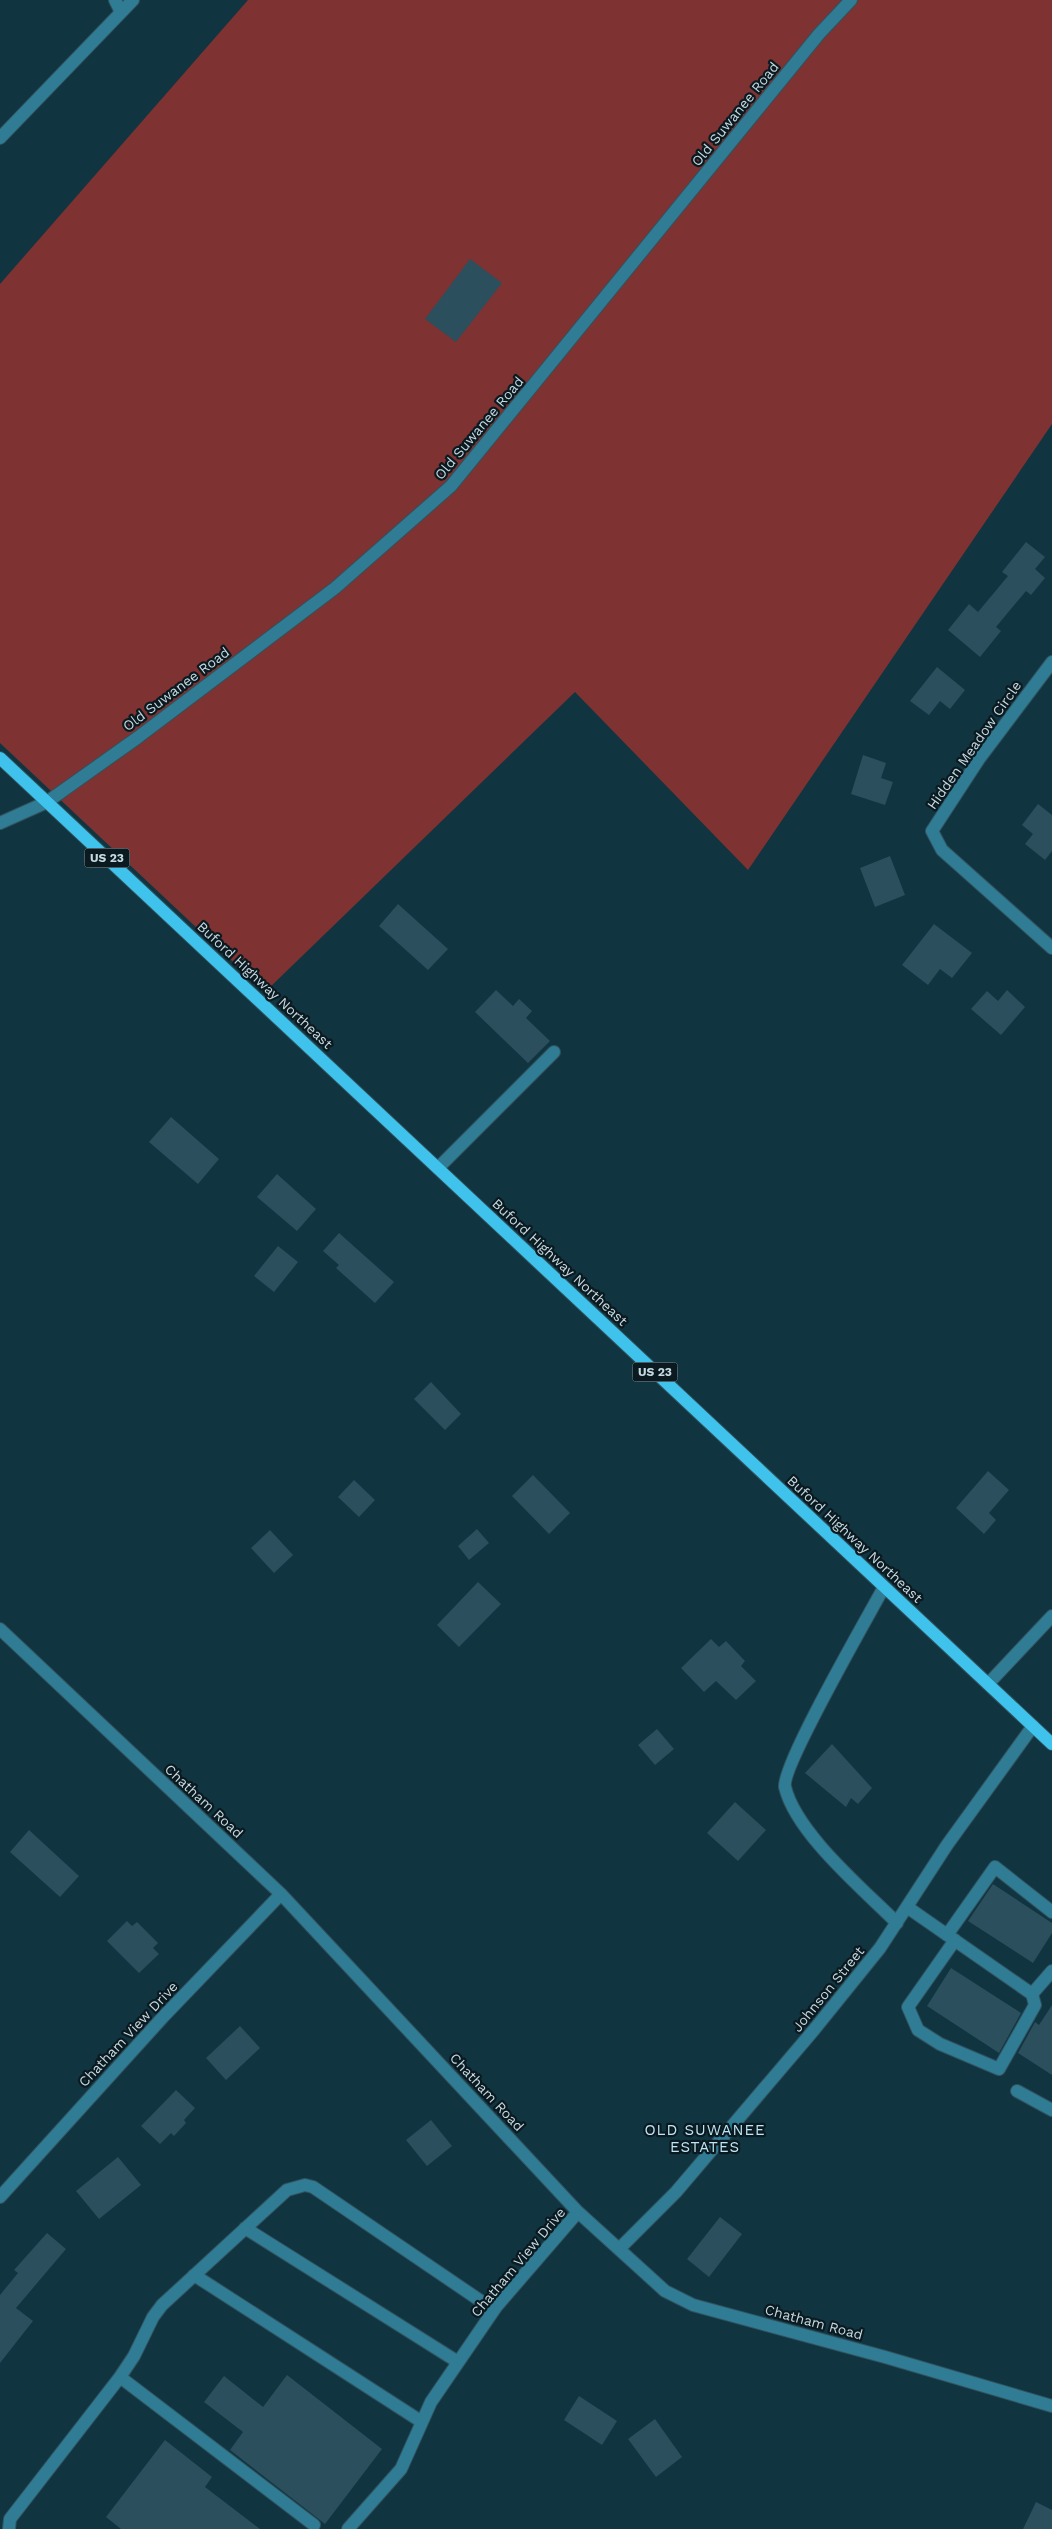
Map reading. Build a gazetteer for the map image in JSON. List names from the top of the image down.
{
  "streets": {
    "main road": ["US 23", "Buford Highway Northeast"],
    "street": [
      "Old Suwanee Road",
      "Hidden Meadow Circle",
      "Chatham Road",
      "Johnson Street",
      "Chatham View Drive"
    ]
  },
  "crossings": [
    ["Old Suwanee Road", "US 23"],
    ["Old Suwanee Road", "Buford Highway Northeast"],
    ["US 23", "Buford Highway Northeast"],
    ["Buford Highway Northeast", "Johnson Street"],
    ["Chatham Road", "Johnson Street"],
    ["Chatham Road", "Chatham View Drive"]
  ],
  "districts": ["OLD SUWANEE ESTATES"]
}
